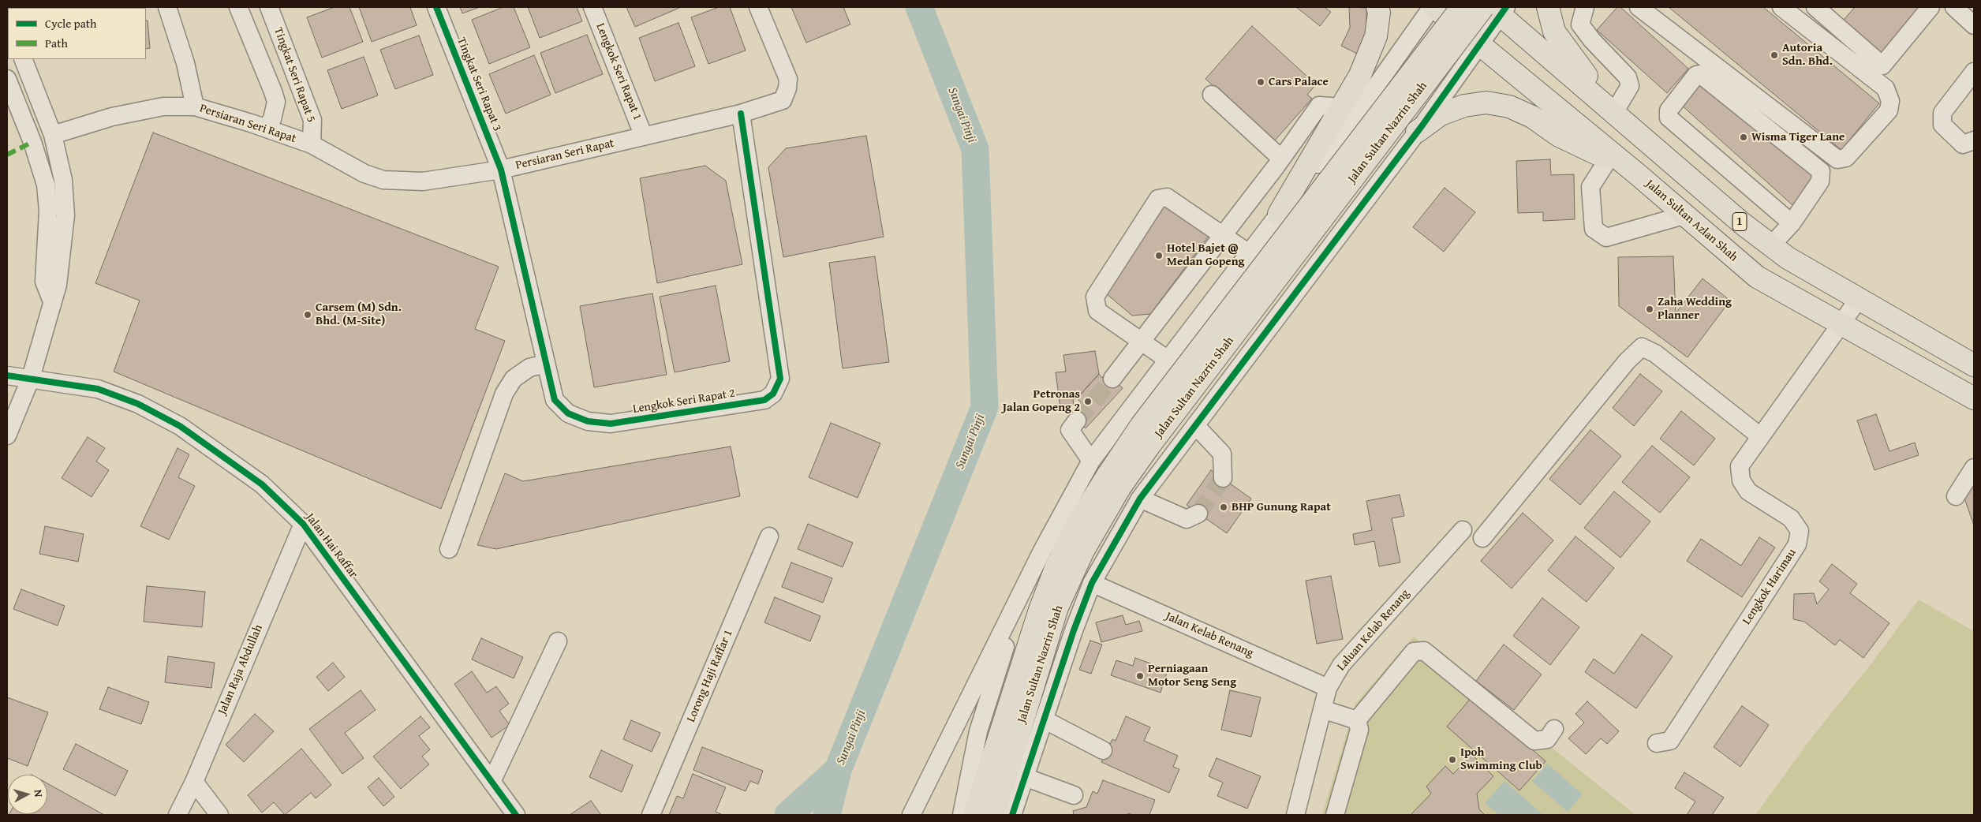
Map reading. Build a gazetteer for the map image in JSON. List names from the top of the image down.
{
  "streets": {
    "main road": ["Jalan Sultan Nazrin Shah", "Jalan Sultan Azlan Shah", "1"],
    "street": [
      "Lengkok Seri Rapat 1",
      "Tingkat Seri Rapat 5",
      "Tingkat Seri Rapat 3",
      "Persiaran Seri Rapat",
      "Lengkok Seri Rapat 2",
      "Jalan Hai Raffar",
      "Lengkok Harimau",
      "Laluan Kelab Renang",
      "Jalan Kelab Renang",
      "Jalan Raja Abdullah",
      "Lorong Haji Raffar 1"
    ]
  },
  "crossings": [
    ["Lengkok Seri Rapat 1", "Persiaran Seri Rapat"],
    ["Tingkat Seri Rapat 5", "Persiaran Seri Rapat"],
    ["Tingkat Seri Rapat 3", "Persiaran Seri Rapat"],
    ["Tingkat Seri Rapat 3", "Lengkok Seri Rapat 2"],
    ["Persiaran Seri Rapat", "Lengkok Seri Rapat 2"],
    ["Jalan Sultan Nazrin Shah", "1"],
    ["Jalan Sultan Azlan Shah", "Lengkok Harimau"],
    ["1", "Lengkok Harimau"],
    ["Jalan Hai Raffar", "Jalan Raja Abdullah"],
    ["Laluan Kelab Renang", "Jalan Kelab Renang"]
  ],
  "water": ["Sungai Pinji"],
  "places": [
    "Autoria Sdn. Bhd.",
    "Cars Palace",
    "Wisma Tiger Lane",
    "Hotel Bajet @ Medan Gopeng",
    "Zaha Wedding Planner",
    "Carsem (M) Sdn. Bhd. (M-Site)",
    "Petronas Jalan Gopeng 2",
    "BHP Gunung Rapat",
    "Perniagaan Motor Seng Seng",
    "Ipoh Swimming Club"
  ],
  "legend": ["Cycle path", "Path"],
  "north": "right"
}
